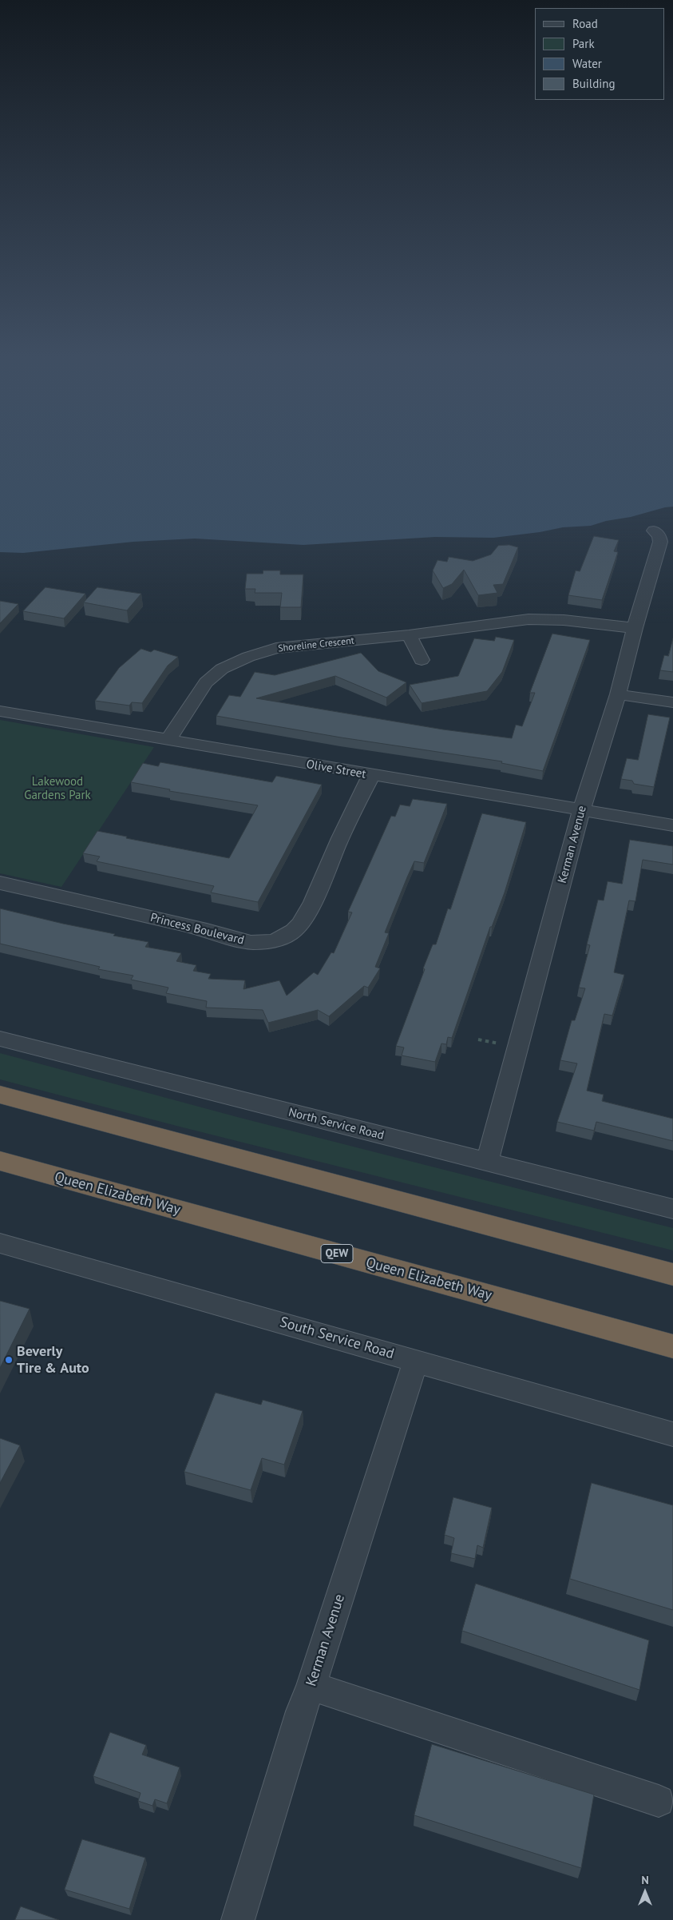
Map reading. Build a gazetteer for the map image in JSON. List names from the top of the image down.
{
  "streets": {
    "highway": ["Queen Elizabeth Way", "QEW"],
    "street": [
      "Shoreline Crescent",
      "Olive Street",
      "Kerman Avenue",
      "Princess Boulevard",
      "North Service Road",
      "South Service Road"
    ]
  },
  "crossings": [
    ["Shoreline Crescent", "Olive Street"],
    ["Shoreline Crescent", "Kerman Avenue"],
    ["Olive Street", "Kerman Avenue"],
    ["Olive Street", "Princess Boulevard"],
    ["Kerman Avenue", "North Service Road"],
    ["Kerman Avenue", "South Service Road"]
  ],
  "parks": ["Lakewood Gardens Park"],
  "places": ["Beverly Tire & Auto"],
  "legend": [
    "Road",
    "Park",
    "Water",
    "Building"
  ],
  "north": "top"
}
